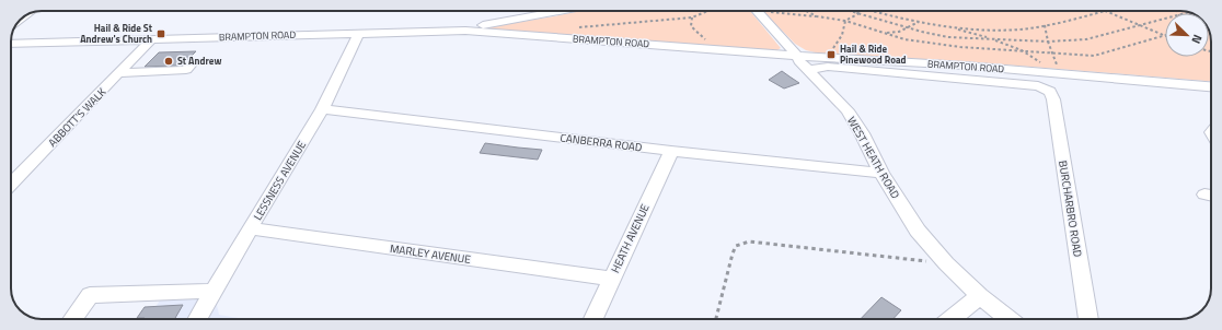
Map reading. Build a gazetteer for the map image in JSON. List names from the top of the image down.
{
  "streets": {
    "street": [
      "BRAMPTON ROAD",
      "ABBOTT'S WALK",
      "CANBERRA ROAD",
      "WEST HEATH ROAD",
      "LESSNESS AVENUE",
      "BURCHARBRO ROAD",
      "HEATH AVENUE",
      "MARLEY AVENUE"
    ]
  },
  "crossings": [
    ["BRAMPTON ROAD", "ABBOTT'S WALK"],
    ["BRAMPTON ROAD", "WEST HEATH ROAD"],
    ["BRAMPTON ROAD", "LESSNESS AVENUE"],
    ["CANBERRA ROAD", "WEST HEATH ROAD"],
    ["CANBERRA ROAD", "LESSNESS AVENUE"],
    ["CANBERRA ROAD", "HEATH AVENUE"],
    ["WEST HEATH ROAD", "BURCHARBRO ROAD"],
    ["LESSNESS AVENUE", "MARLEY AVENUE"],
    ["HEATH AVENUE", "MARLEY AVENUE"]
  ],
  "places": {
    "transit": ["Hail & Ride St Andrew's Church", "Hail & Ride Pinewood Road"],
    "other": ["St Andrew"]
  },
  "north": "bottom right"
}
